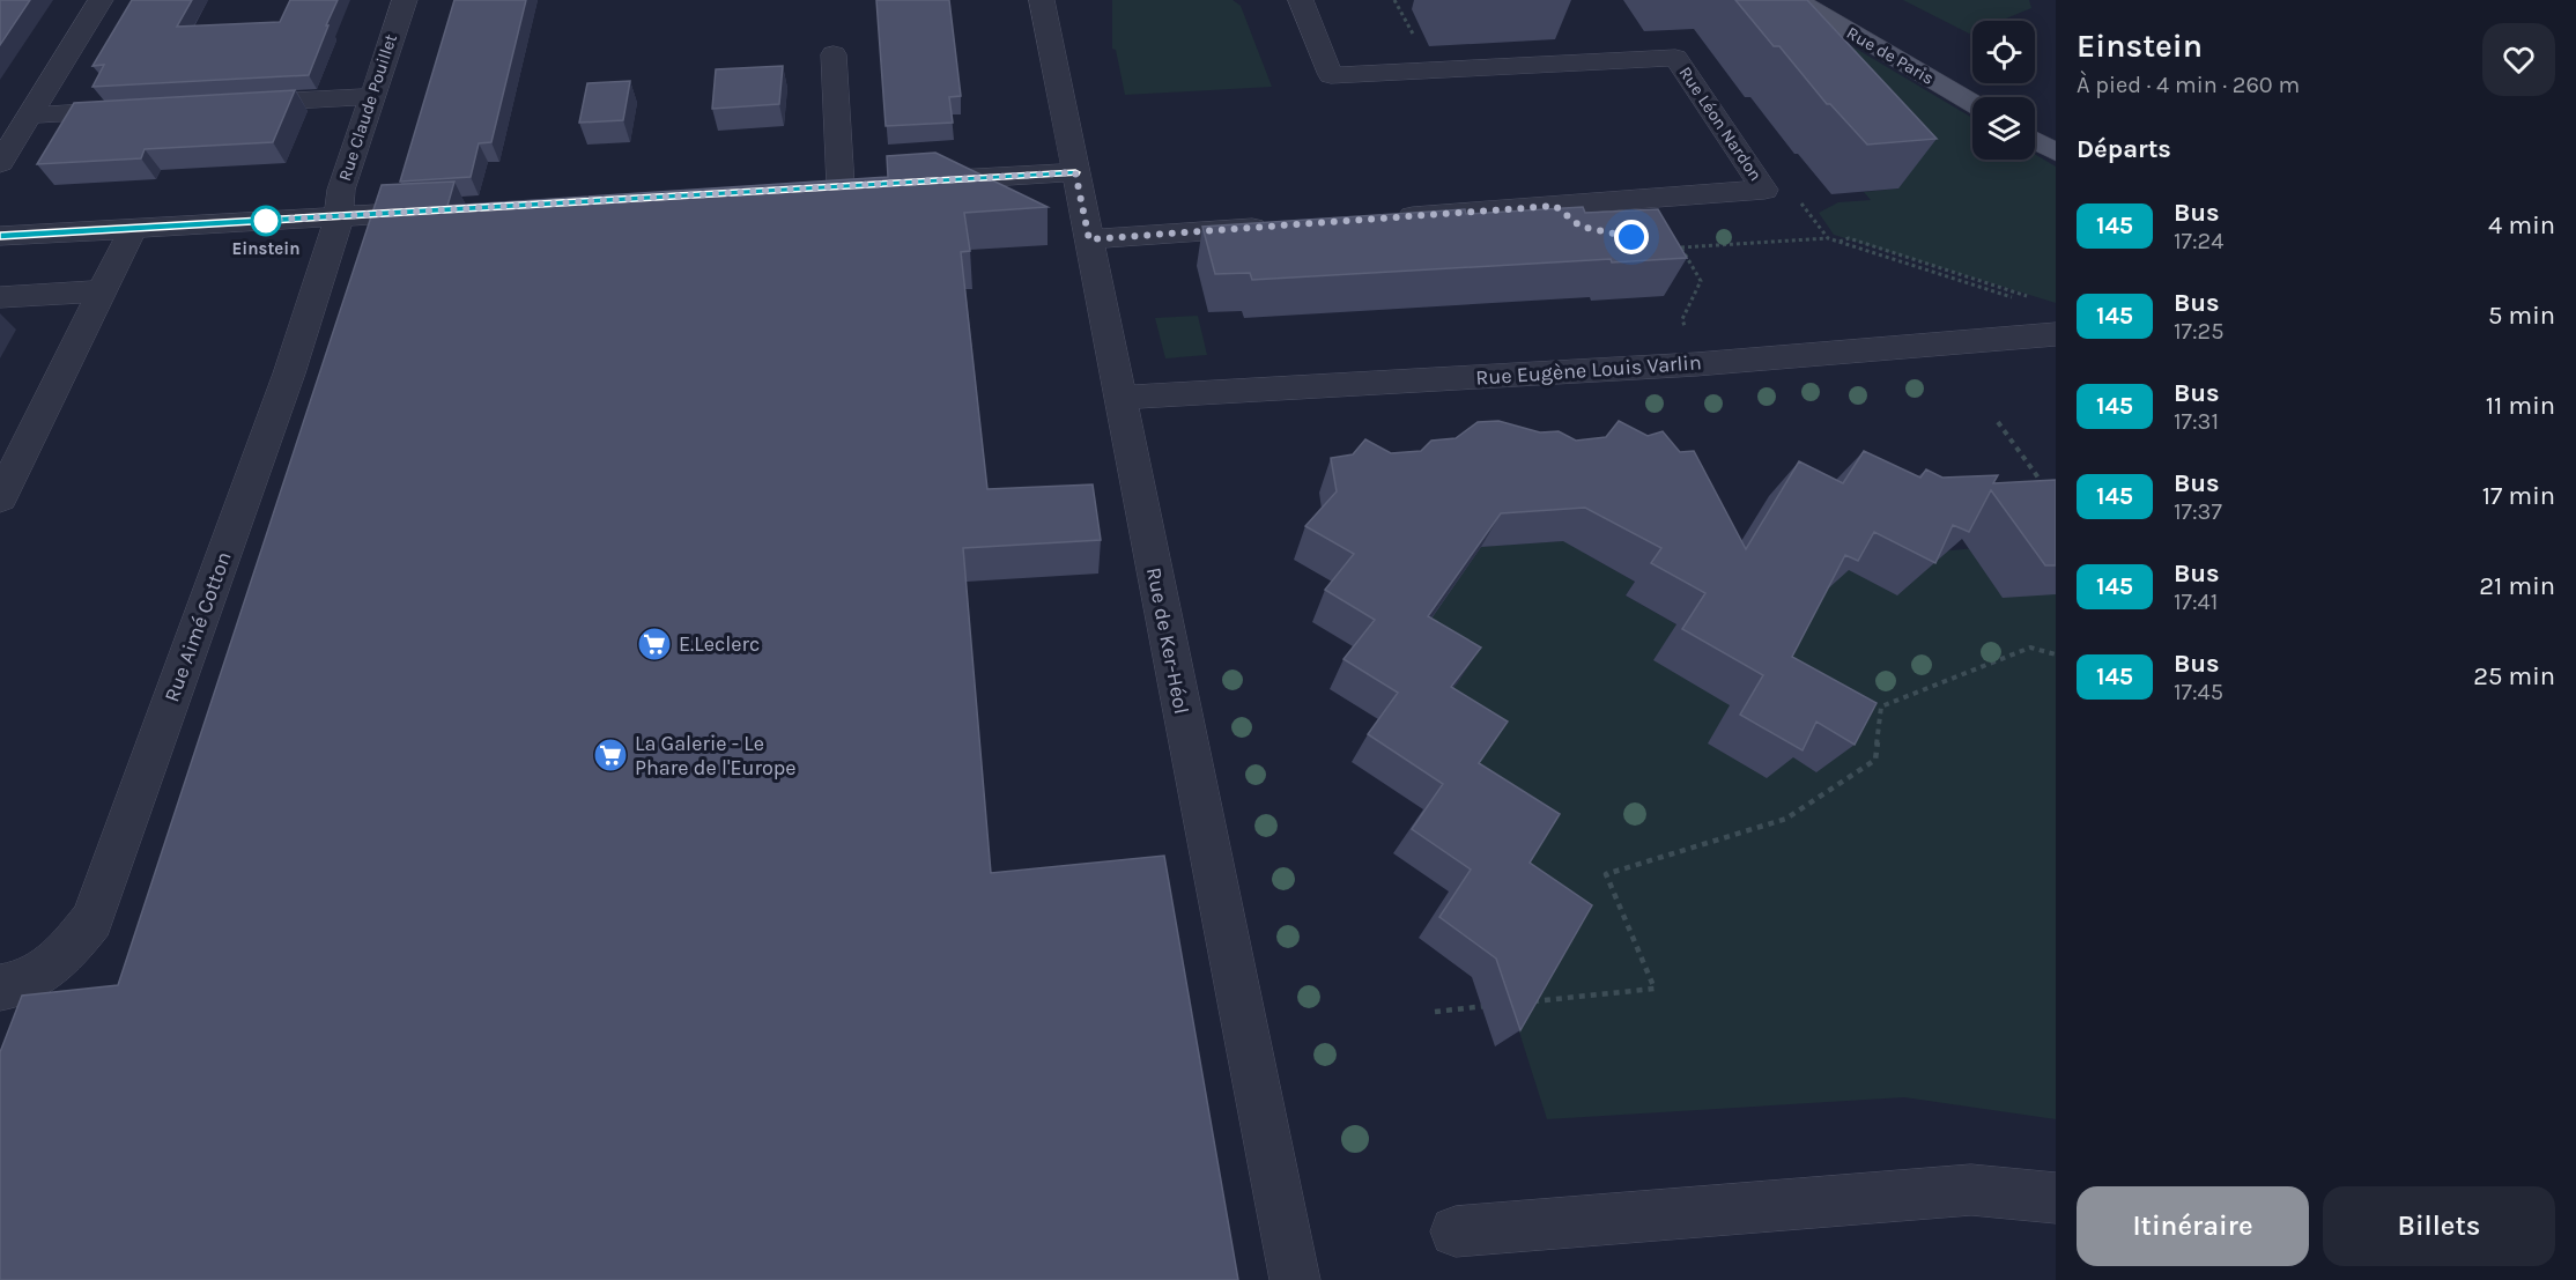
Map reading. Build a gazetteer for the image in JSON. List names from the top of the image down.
{
  "streets": {
    "main road": ["Rue de Paris"],
    "street": [
      "Rue Claude Pouillet",
      "Rue Léon Nardon",
      "Rue Eugène Louis Varlin",
      "Rue Aimé Cotton",
      "Rue de Ker-Héol"
    ]
  },
  "crossings": [
    ["Rue Claude Pouillet", "Rue Aimé Cotton"],
    ["Rue Eugène Louis Varlin", "Rue de Ker-Héol"]
  ],
  "places": {
    "other": ["Einstein"],
    "supermarket": ["E.Leclerc", "La Galerie - Le Phare de l'Europe"]
  },
  "lines": ["bus line 145"],
  "page": {
    "heading": [
      ["Einstein", "À pied · 4 min · 260 m"],
      "Départs"
    ],
    "list": [
      {
        "mark": "145",
        "name": "Bus",
        "note": "17:24",
        "value": "4 min"
      },
      {
        "mark": "145",
        "name": "Bus",
        "note": "17:25",
        "value": "5 min"
      },
      {
        "mark": "145",
        "name": "Bus",
        "note": "17:31",
        "value": "11 min"
      },
      {
        "mark": "145",
        "name": "Bus",
        "note": "17:37",
        "value": "17 min"
      },
      {
        "mark": "145",
        "name": "Bus",
        "note": "17:41",
        "value": "21 min"
      },
      {
        "mark": "145",
        "name": "Bus",
        "note": "17:45",
        "value": "25 min"
      }
    ],
    "buttons": ["Itinéraire", "Billets"]
  }
}
